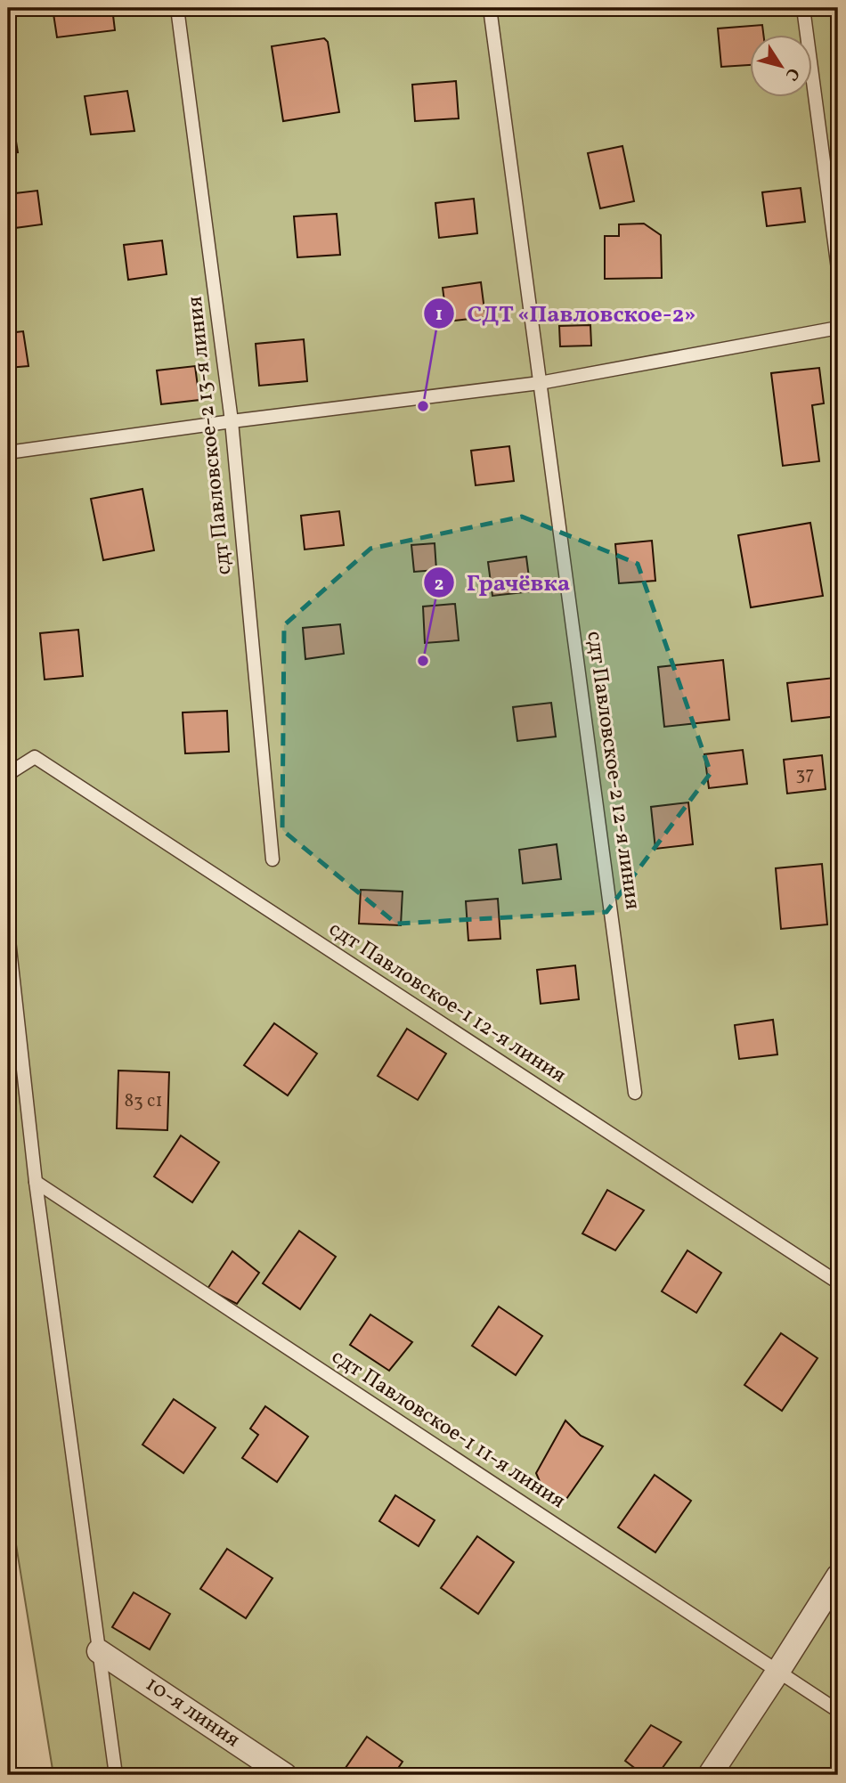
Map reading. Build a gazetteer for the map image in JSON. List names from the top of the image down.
{
  "streets": {
    "street": ["10-я линия"],
    "lane": [
      "сдт Павловское-2 13-я линия",
      "сдт Павловское-2 12-я линия",
      "сдт Павловское-1 12-я линия",
      "сдт Павловское-1 11-я линия"
    ]
  },
  "places": ["СДТ «Павловское-2»", "Грачёвка"],
  "house_numbers": ["37", "83 с1"],
  "north": "bottom right"
}
